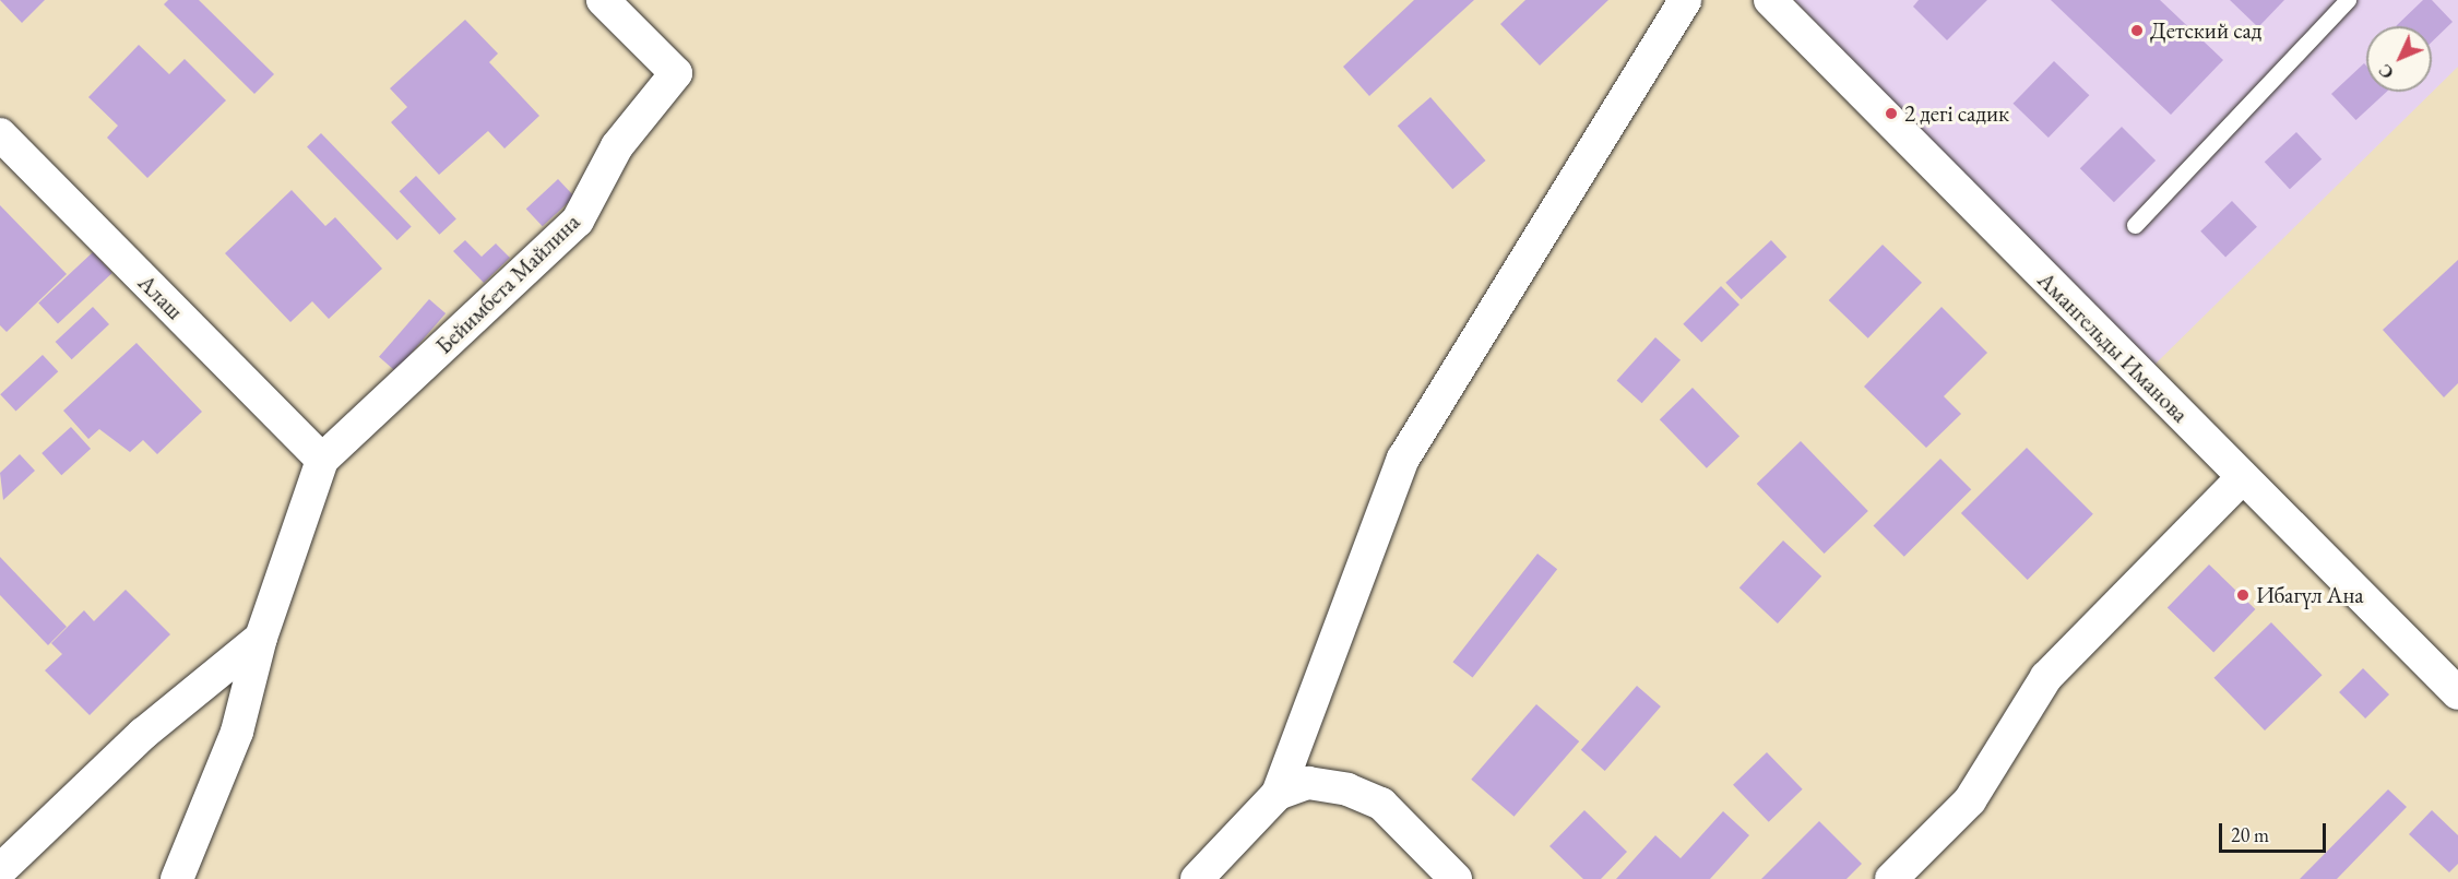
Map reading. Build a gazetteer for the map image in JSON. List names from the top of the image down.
{
  "streets": {
    "street": ["Бейимбета Майлина", "Алаш", "Амангельды Иманова"]
  },
  "crossings": [
    ["Бейимбета Майлина", "Алаш"]
  ],
  "places": ["Детский сад", "2 дегі садик", "Ибагүл Ана"],
  "scale_bar": "20 m",
  "north": "bottom left"
}
